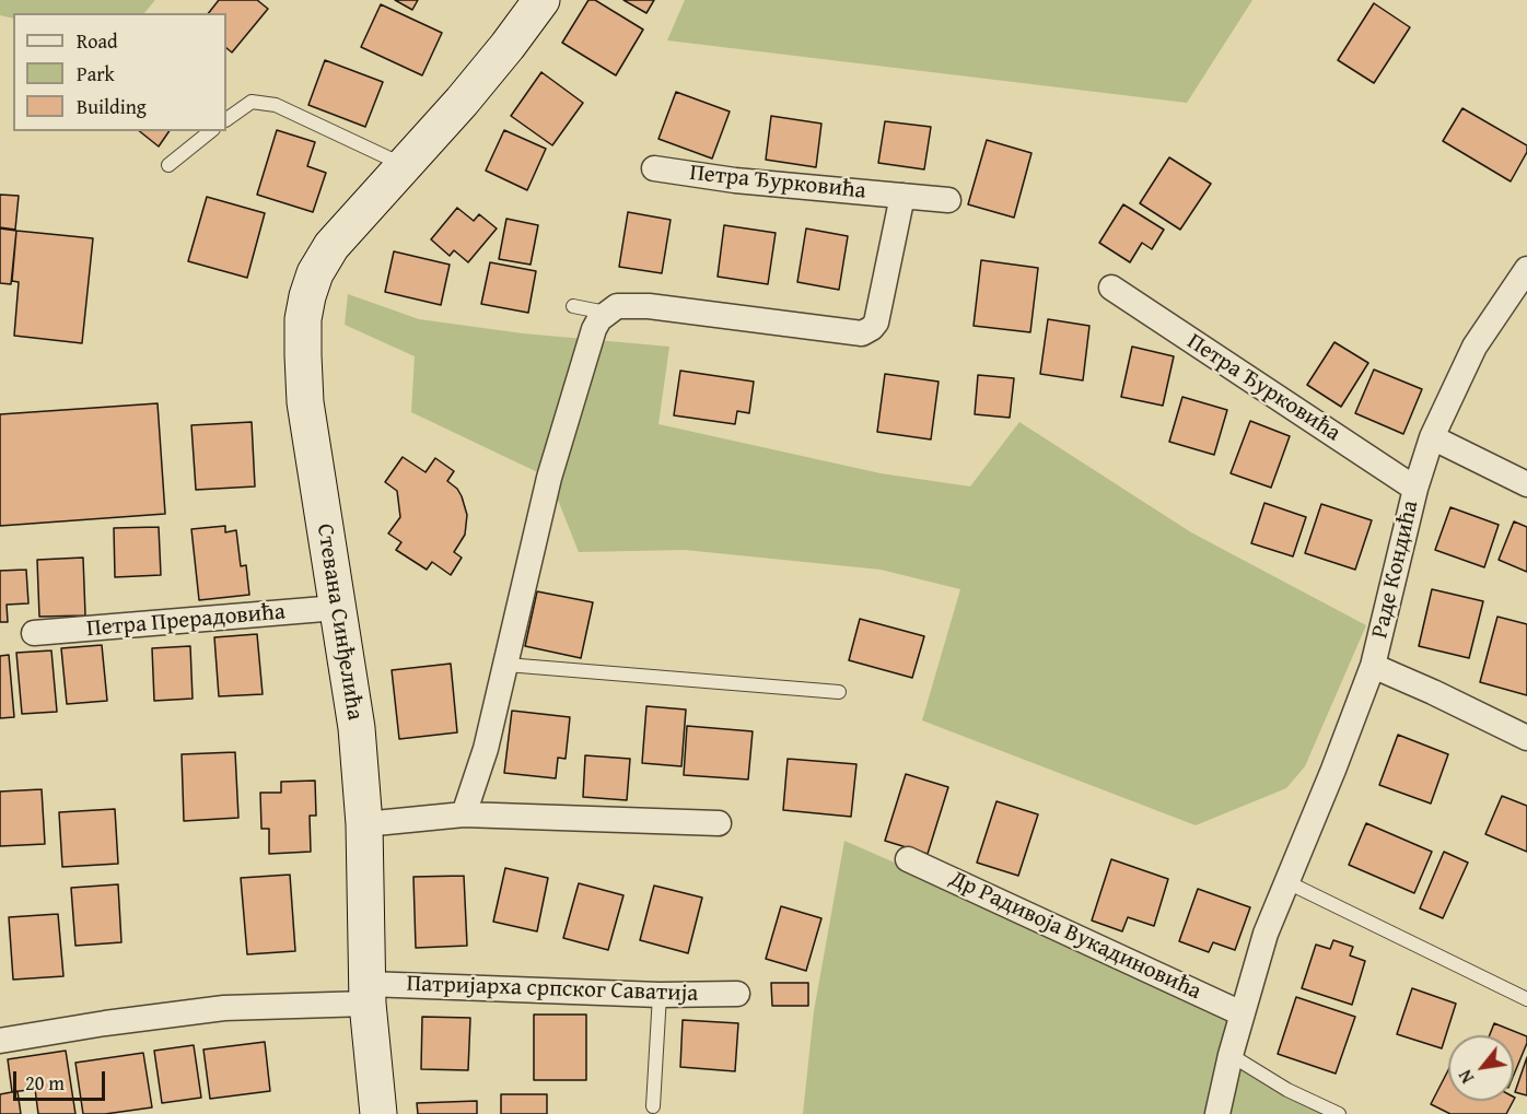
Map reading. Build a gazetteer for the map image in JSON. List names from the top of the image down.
{
  "streets": {
    "street": [
      "Петра Ђурковића",
      "Раде Кондића",
      "Петра Прерадовића",
      "Стевана Синђелића",
      "Др Радивоја Вукадиновића",
      "Патријарха српског Саватија"
    ]
  },
  "crossings": [
    ["Петра Ђурковића", "Раде Кондића"],
    ["Раде Кондића", "Др Радивоја Вукадиновића"],
    ["Петра Прерадовића", "Стевана Синђелића"],
    ["Стевана Синђелића", "Патријарха српског Саватија"]
  ],
  "legend": ["Road", "Park", "Building"],
  "scale_bar": "20 m",
  "north": "bottom left"
}
